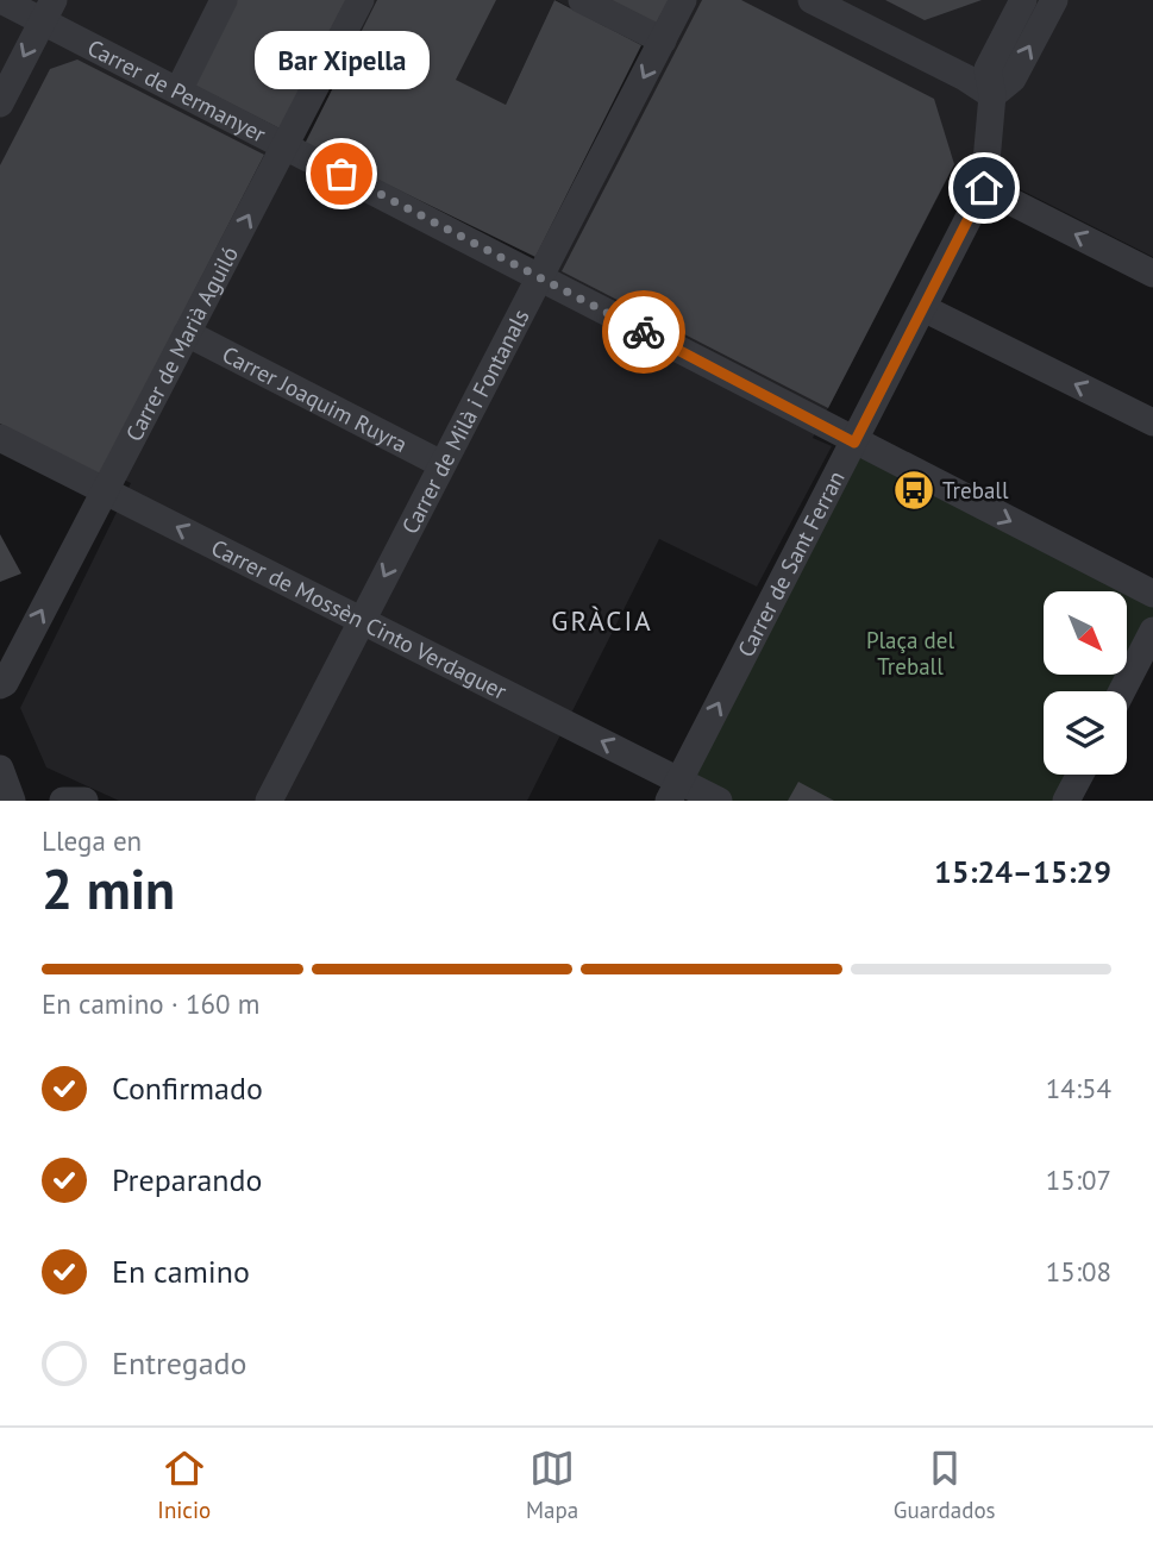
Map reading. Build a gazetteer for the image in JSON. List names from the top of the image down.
{
  "streets": {
    "street": [
      "Carrer de Permanyer",
      "Carrer de Marià Aguiló",
      "Carrer Joaquim Ruyra",
      "Carrer de Milà i Fontanals",
      "Carrer de Sant Ferran",
      "Carrer de Mossèn Cinto Verdaguer"
    ]
  },
  "crossings": [
    ["Carrer de Permanyer", "Carrer de Marià Aguiló"],
    ["Carrer de Permanyer", "Carrer de Milà i Fontanals"],
    ["Carrer de Permanyer", "Carrer de Sant Ferran"],
    ["Carrer de Marià Aguiló", "Carrer Joaquim Ruyra"],
    ["Carrer de Marià Aguiló", "Carrer de Mossèn Cinto Verdaguer"],
    ["Carrer Joaquim Ruyra", "Carrer de Milà i Fontanals"],
    ["Carrer de Milà i Fontanals", "Carrer de Mossèn Cinto Verdaguer"],
    ["Carrer de Sant Ferran", "Carrer de Mossèn Cinto Verdaguer"]
  ],
  "one_way": [
    "Carrer de Marià Aguiló",
    "Carrer de Milà i Fontanals",
    "Carrer de Sant Ferran",
    "Carrer de Mossèn Cinto Verdaguer"
  ],
  "districts": ["GRÀCIA"],
  "parks": ["Plaça del Treball"],
  "places": {
    "other": ["Bar Xipella"],
    "bus stop": ["Treball"]
  },
  "north": "bottom right",
  "page": {
    "bubble": "Bar Xipella",
    "heading": ["2 min", "Llega en", "15:24–15:29"],
    "bar": "En camino · 160 m",
    "list": [
      ["Confirmado", "14:54"],
      ["Preparando", "15:07"],
      ["En camino", "15:08"],
      "Entregado"
    ],
    "tabs": ["Inicio", "Mapa", "Guardados"]
  }
}
